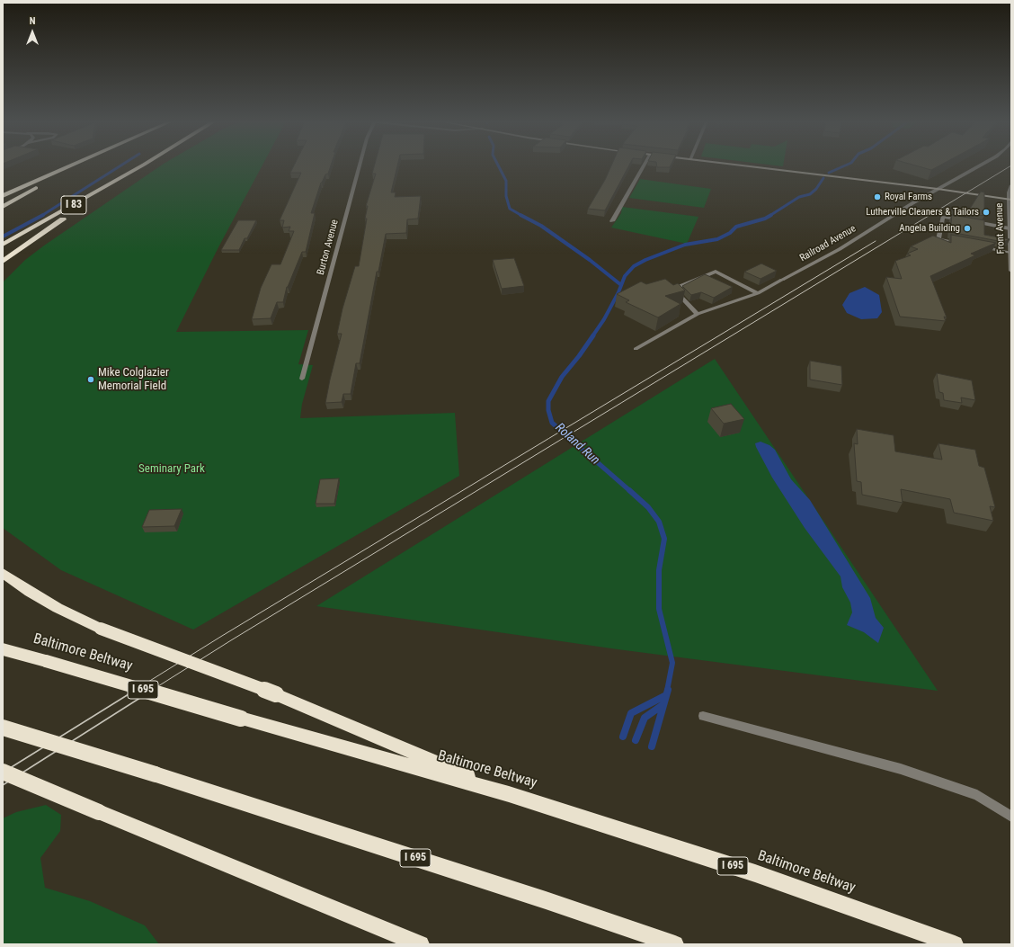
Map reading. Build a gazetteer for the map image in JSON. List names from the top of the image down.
{
  "streets": {
    "highway": ["I 83", "Baltimore Beltway", "I 695"],
    "street": ["Front Avenue", "Railroad Avenue", "Burton Avenue"]
  },
  "water": ["Roland Run"],
  "parks": ["Seminary Park"],
  "places": [
    "Royal Farms",
    "Lutherville Cleaners & Tailors",
    "Angela Building",
    "Mike Colglazier Memorial Field"
  ],
  "north": "top"
}
